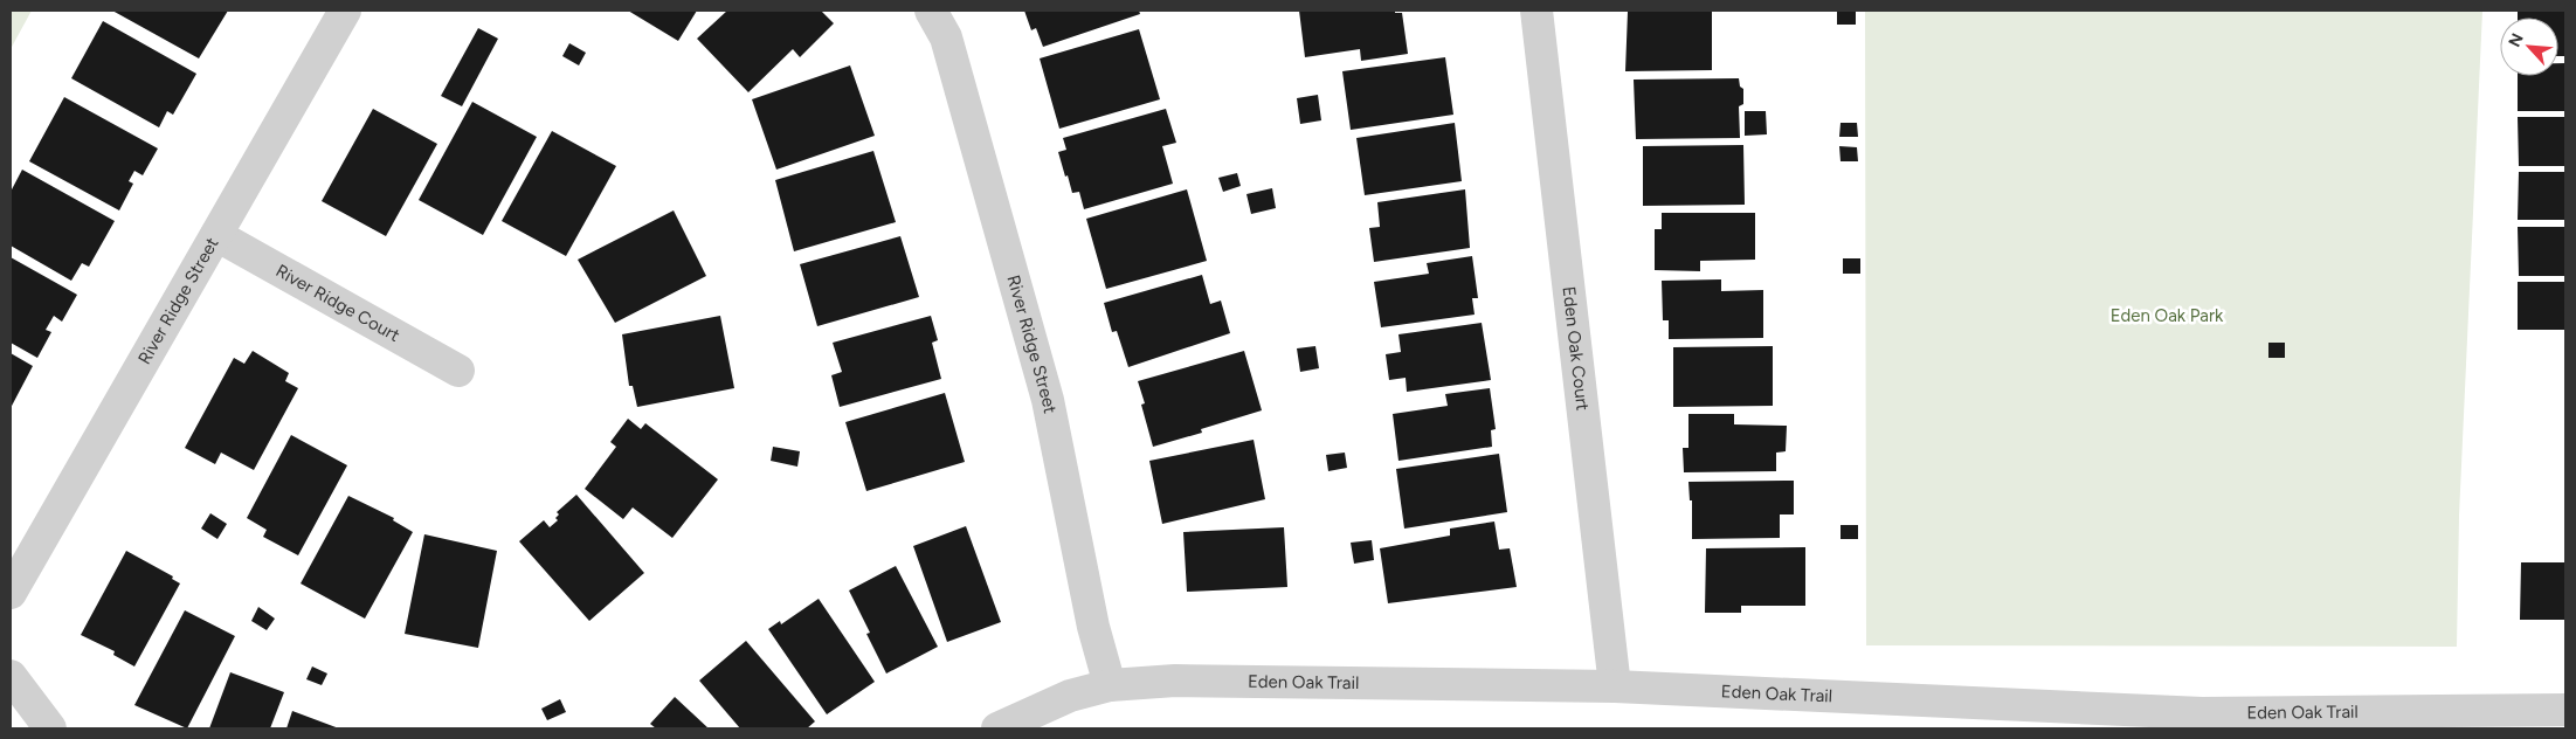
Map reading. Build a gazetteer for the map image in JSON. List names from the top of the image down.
{
  "streets": {
    "street": [
      "River Ridge Street",
      "River Ridge Court",
      "Eden Oak Court",
      "Eden Oak Trail"
    ]
  },
  "crossings": [
    ["River Ridge Street", "River Ridge Court"],
    ["River Ridge Street", "Eden Oak Trail"],
    ["Eden Oak Court", "Eden Oak Trail"]
  ],
  "parks": ["Eden Oak Park"],
  "north": "top left"
}
